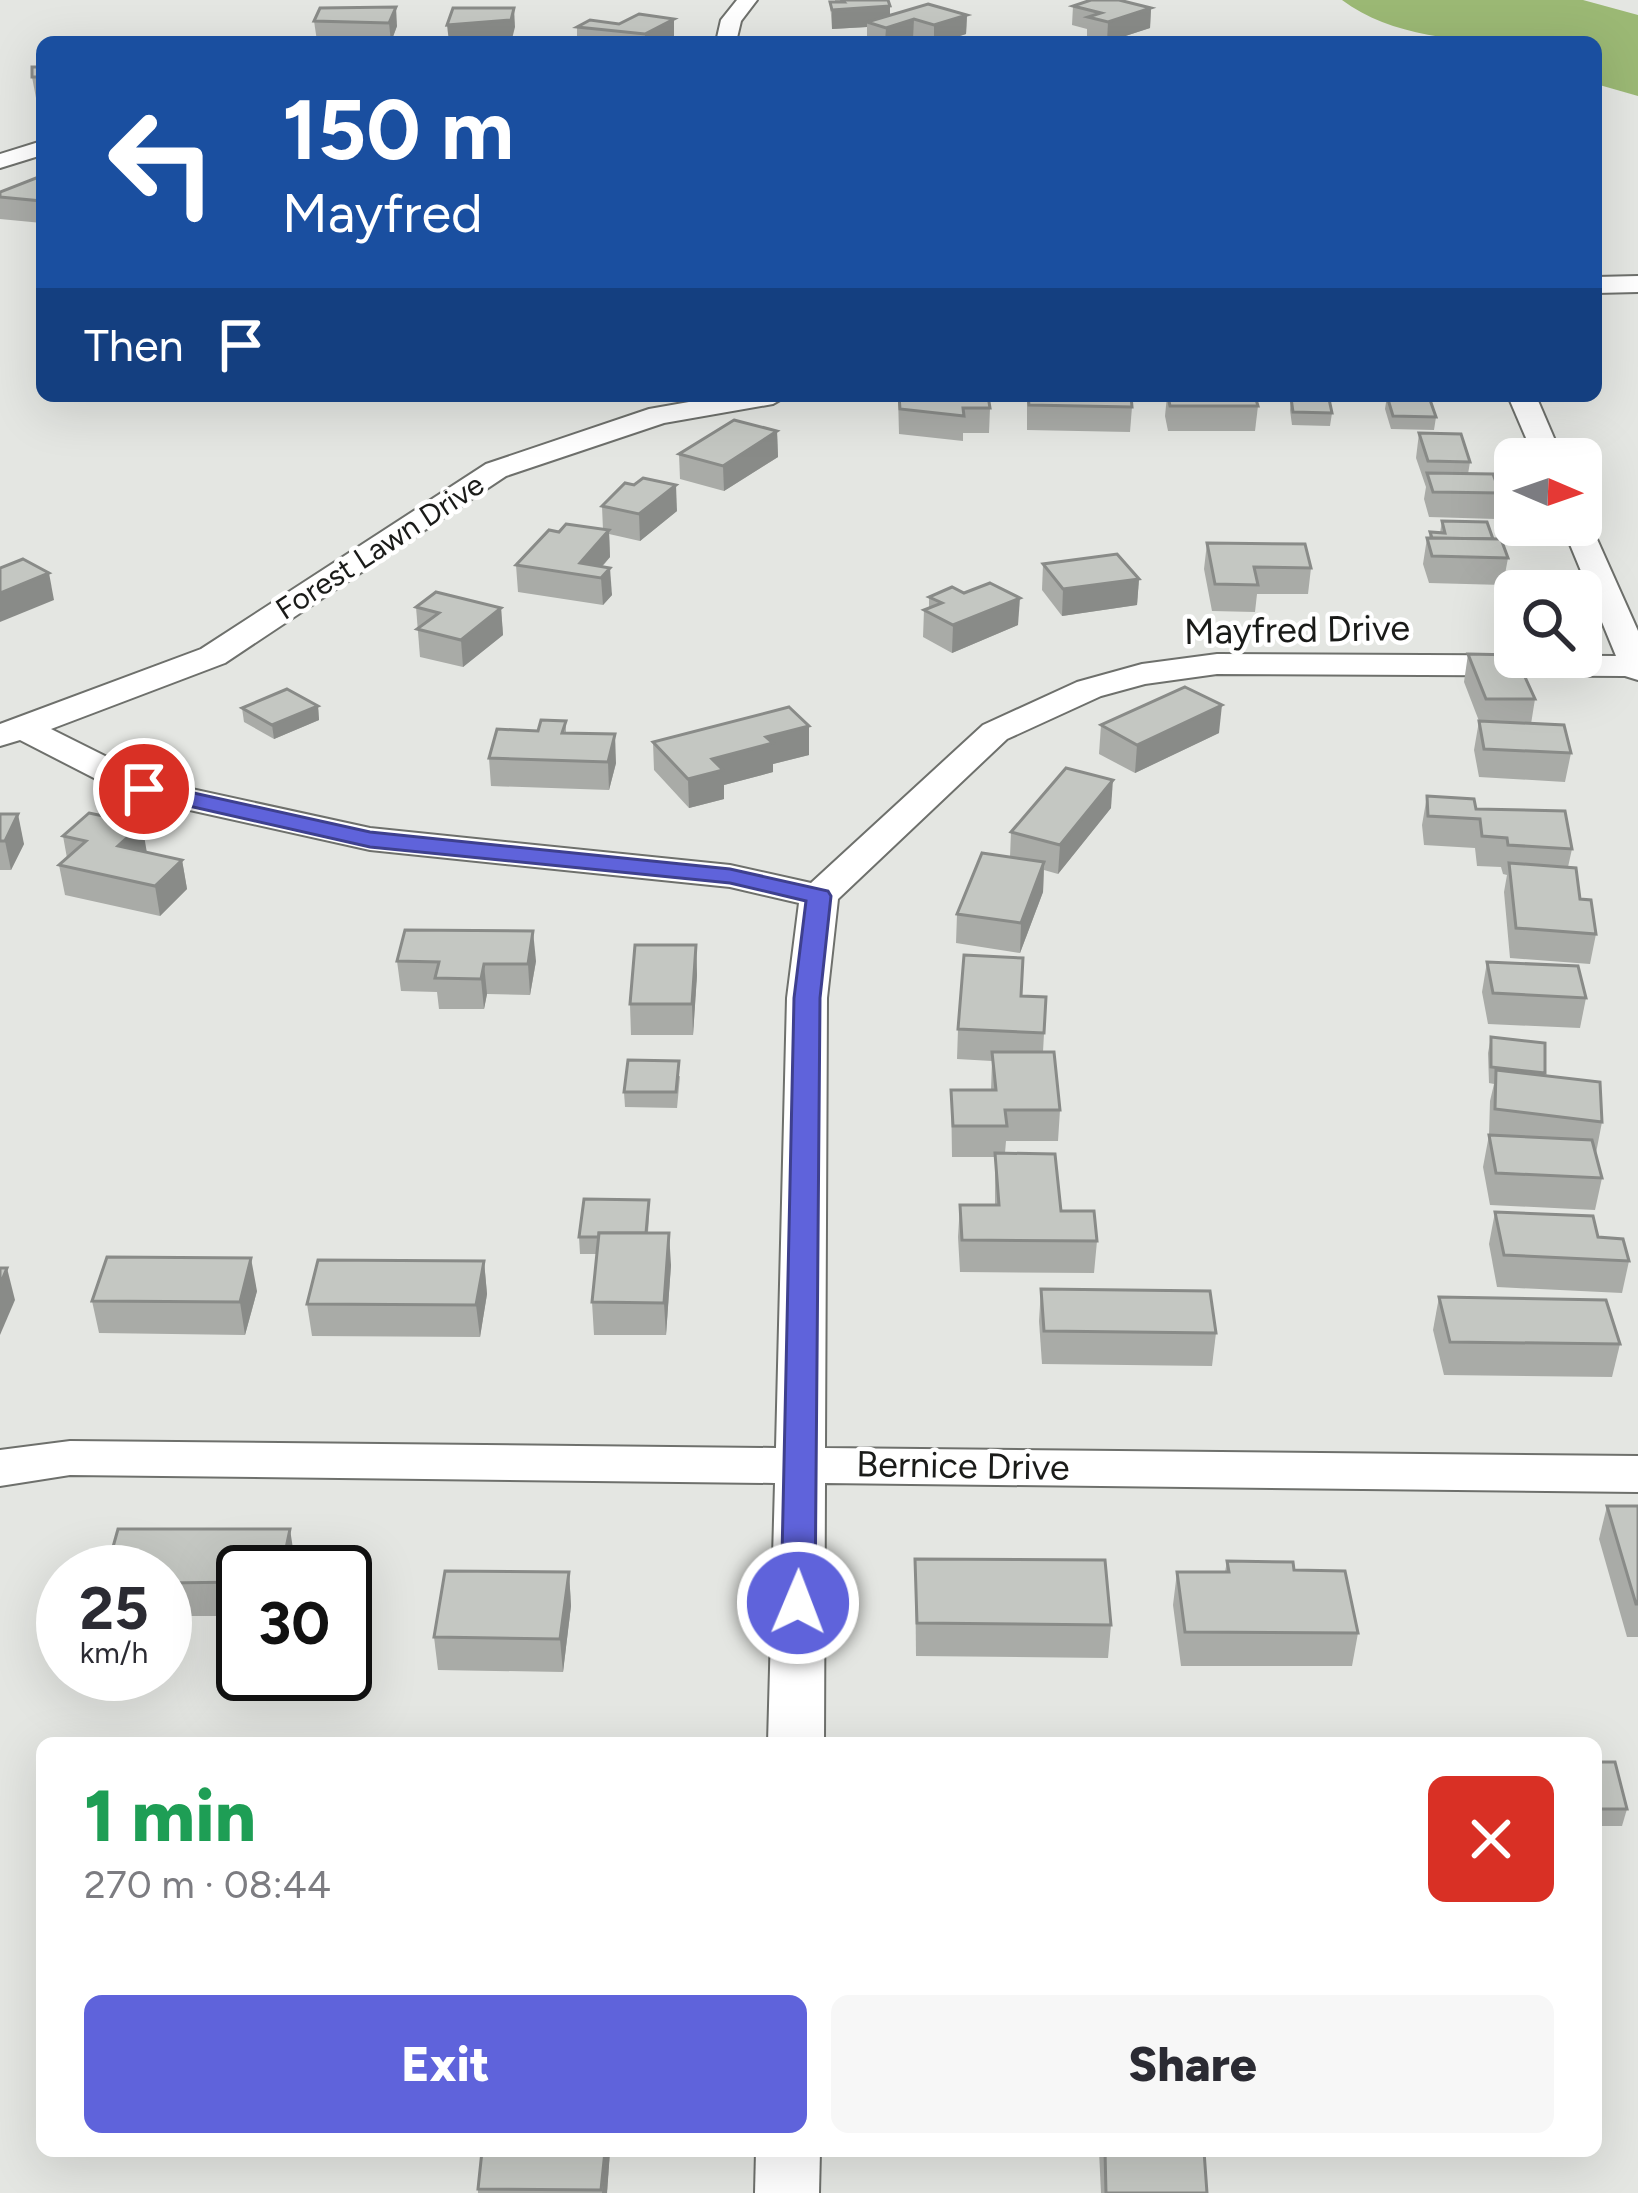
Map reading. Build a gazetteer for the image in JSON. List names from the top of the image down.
{
  "streets": {
    "street": ["Forest Lawn Drive", "Mayfred Drive", "Bernice Drive"]
  },
  "north": "right",
  "page": {
    "turn": ["150 m", "Mayfred"],
    "then": "Then",
    "speed": "25 km/h",
    "limit": "30",
    "heading": ["1 min", "270 m · 08:44"],
    "buttons": ["Exit", "Share"]
  }
}
